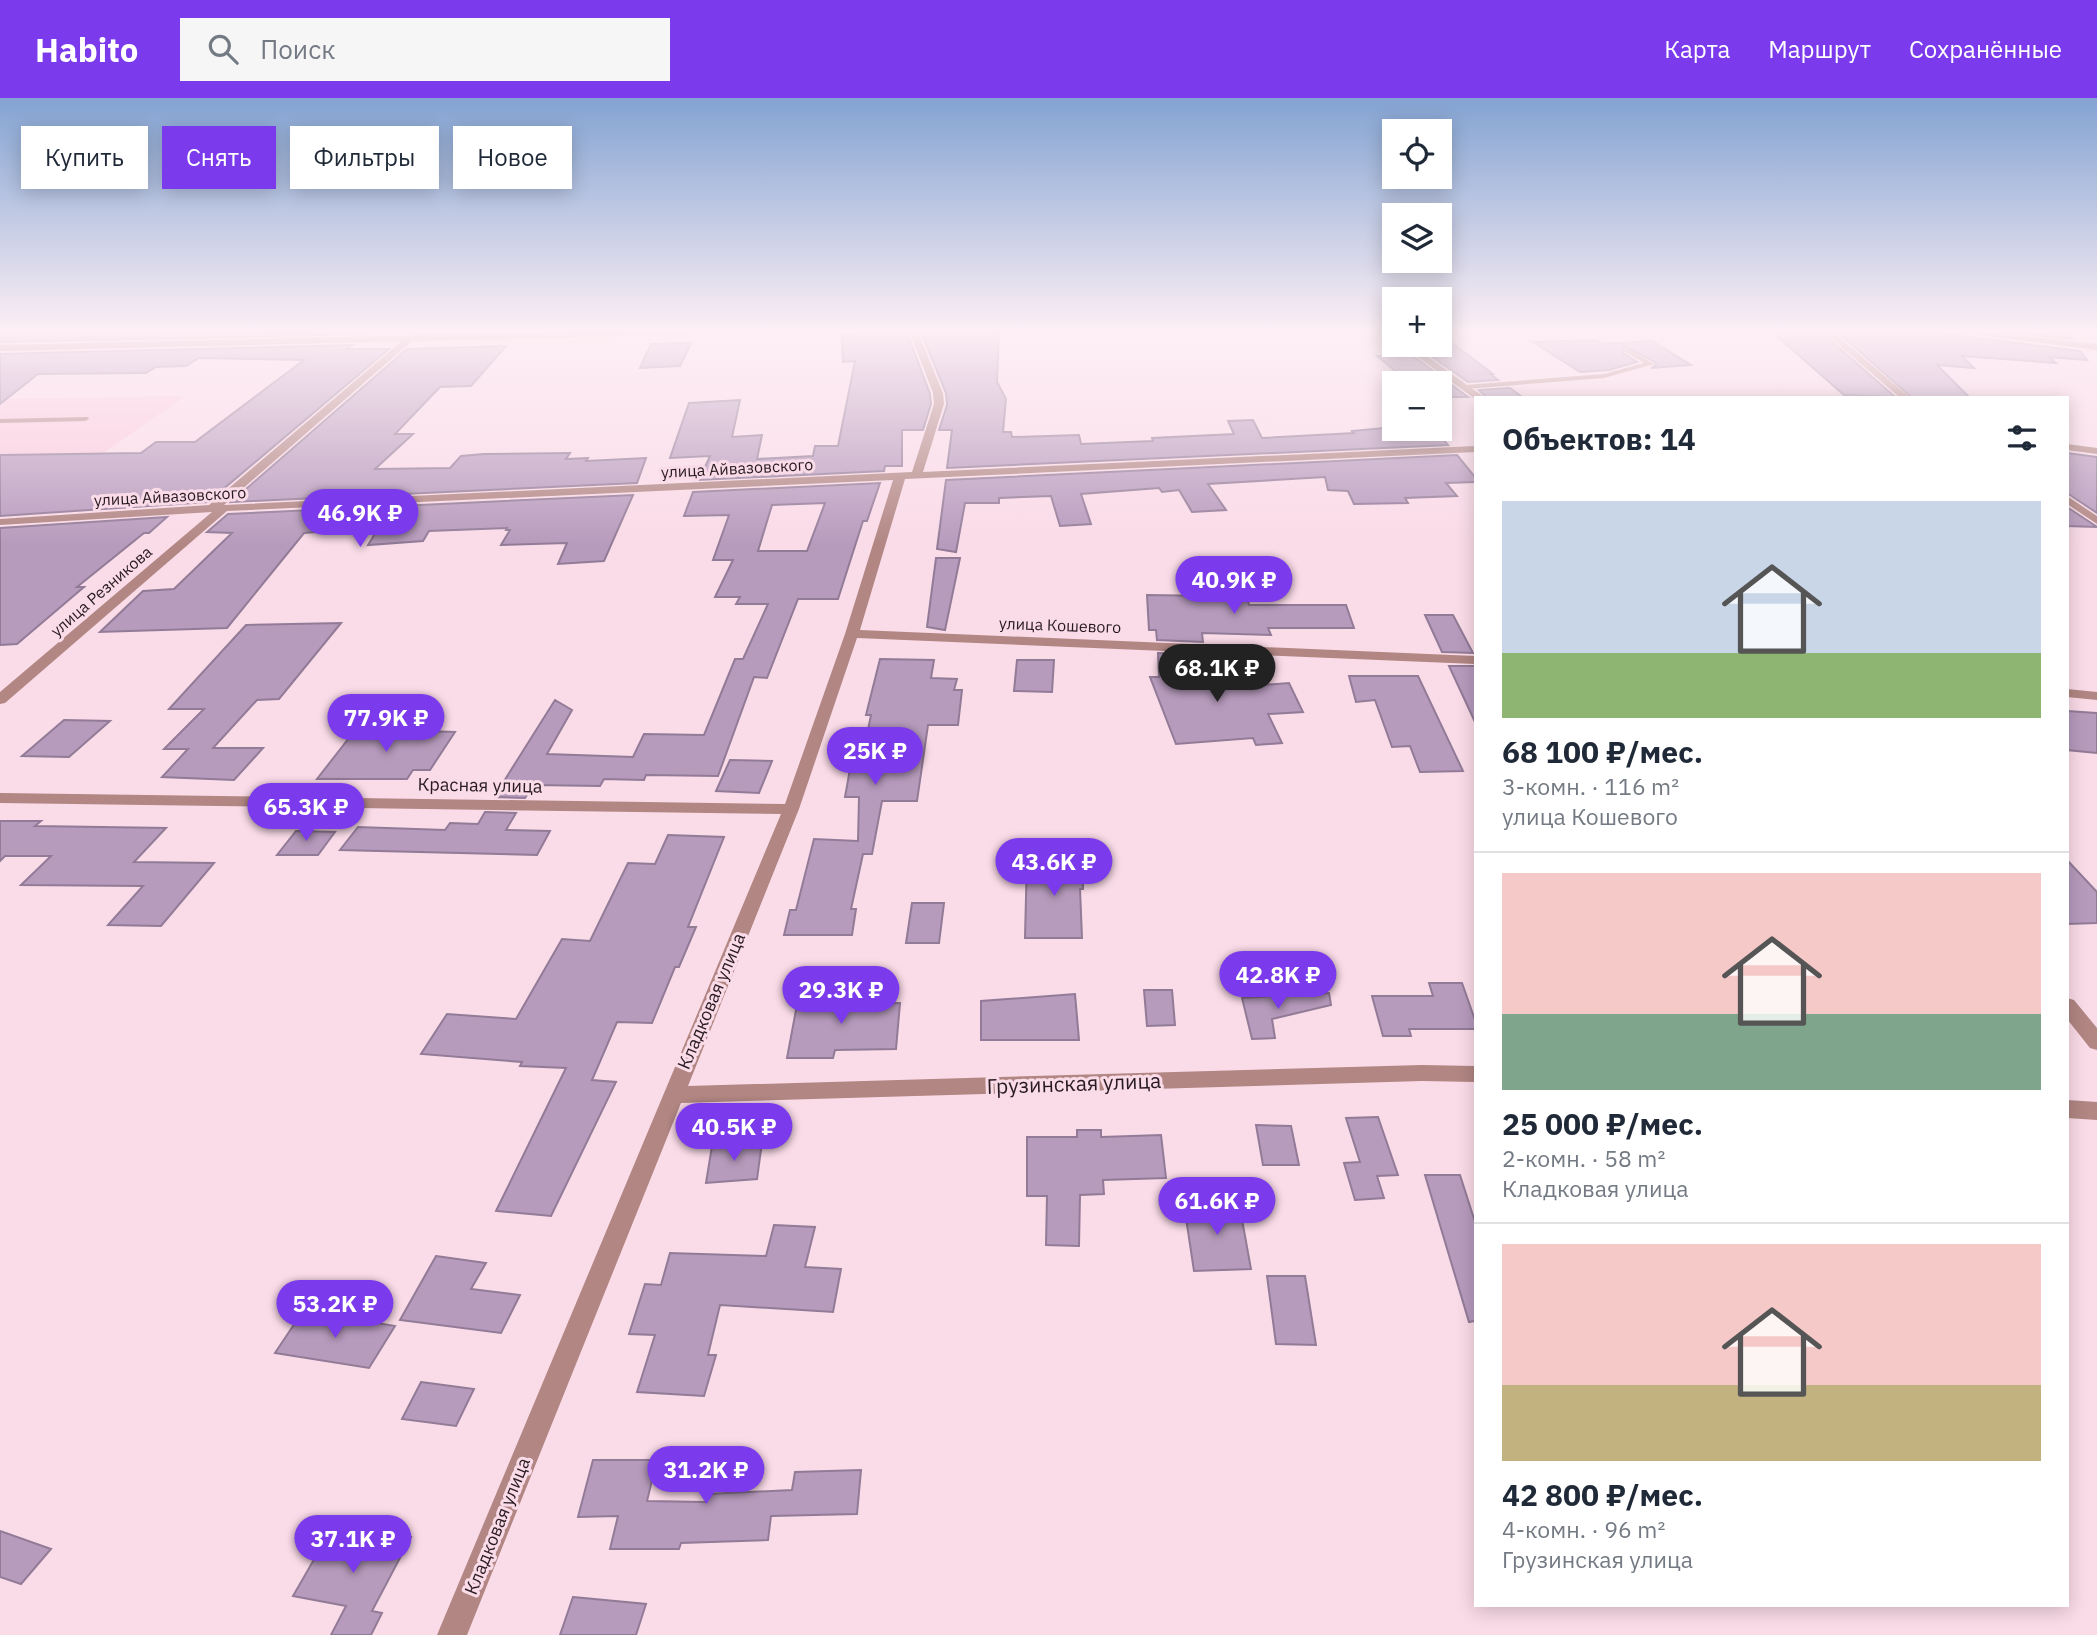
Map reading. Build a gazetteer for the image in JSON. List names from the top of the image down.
{
  "streets": {
    "street": [
      "улица Айвазовского",
      "улица Резникова",
      "улица Кошевого",
      "Красная улица",
      "Кладковая улица",
      "Грузинская улица"
    ]
  },
  "crossings": [
    ["улица Айвазовского", "улица Резникова"],
    ["улица Айвазовского", "Кладковая улица"],
    ["улица Кошевого", "Кладковая улица"],
    ["Красная улица", "Кладковая улица"],
    ["Кладковая улица", "Грузинская улица"]
  ],
  "page": {
    "header": "Habito",
    "search": "Поиск",
    "nav": ["Карта", "Маршрут", "Сохранённые"],
    "map_buttons": ["+", "−"],
    "chip": [
      "Купить",
      "Снять",
      "Фильтры",
      "Новое"
    ],
    "heading": "Объектов: 14",
    "list": [
      {
        "name": "68 100 ₽/мес.",
        "note": "3-комн. · 116 m² · улица Кошевого"
      },
      {
        "name": "25 000 ₽/мес.",
        "note": "2-комн. · 58 m² · Кладковая улица"
      },
      {
        "name": "42 800 ₽/мес.",
        "note": "4-комн. · 96 m² · Грузинская улица"
      }
    ],
    "price": [
      "46.9K ₽",
      "40.9K ₽",
      "68.1K ₽",
      "77.9K ₽",
      "25K ₽",
      "65.3K ₽",
      "43.6K ₽",
      "42.8K ₽",
      "29.3K ₽",
      "40.5K ₽",
      "61.6K ₽",
      "53.2K ₽",
      "31.2K ₽",
      "37.1K ₽"
    ]
  }
}
